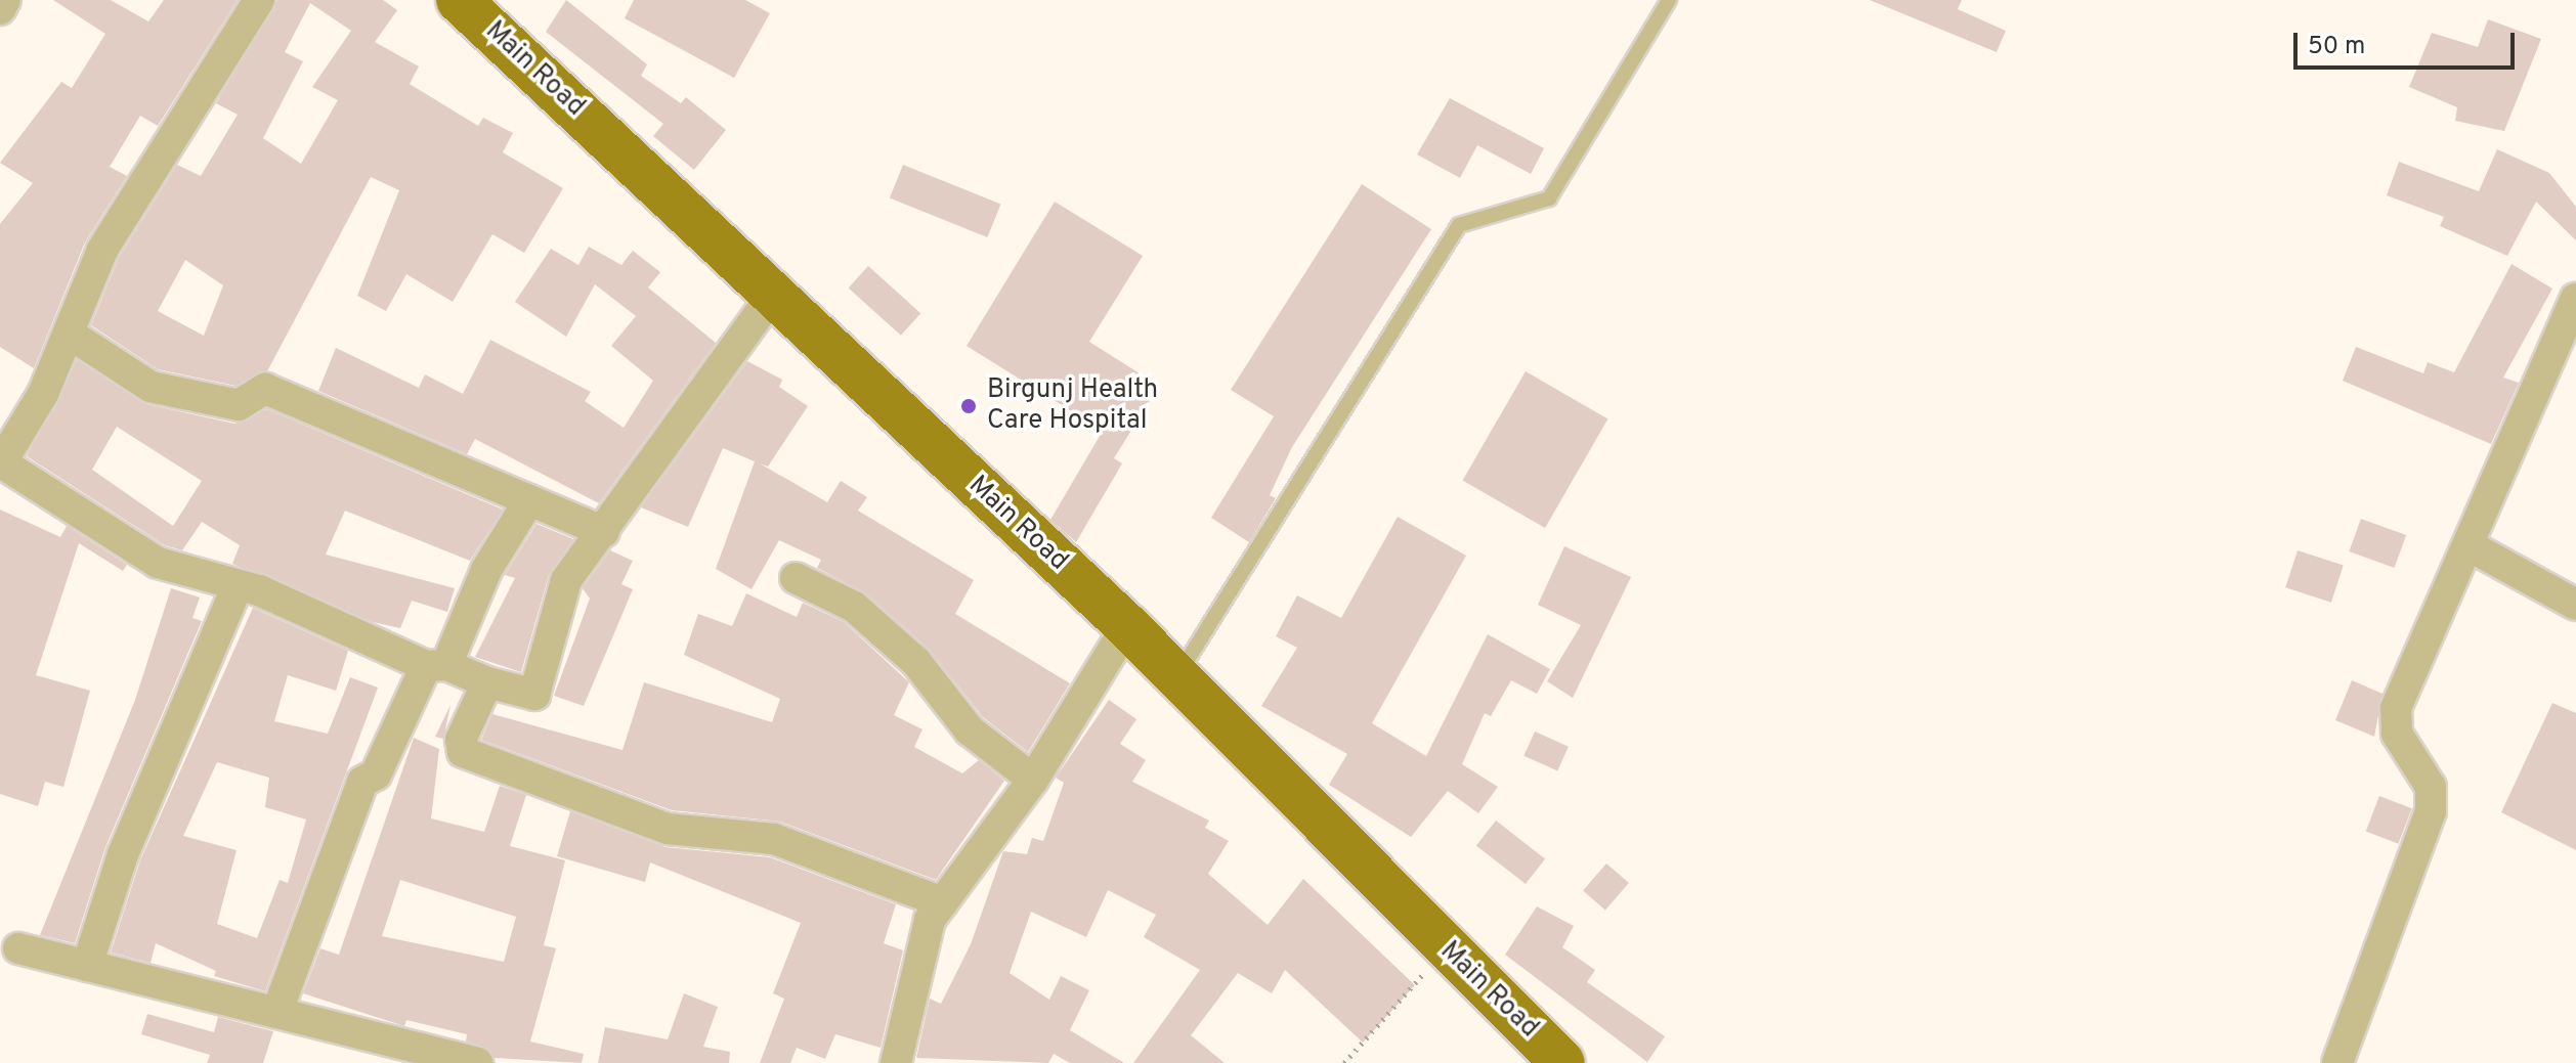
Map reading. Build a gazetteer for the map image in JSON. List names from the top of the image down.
{
  "streets": {
    "main road": ["Main Road"]
  },
  "places": ["Birgunj Health Care Hospital"],
  "scale_bar": "50 m"
}
